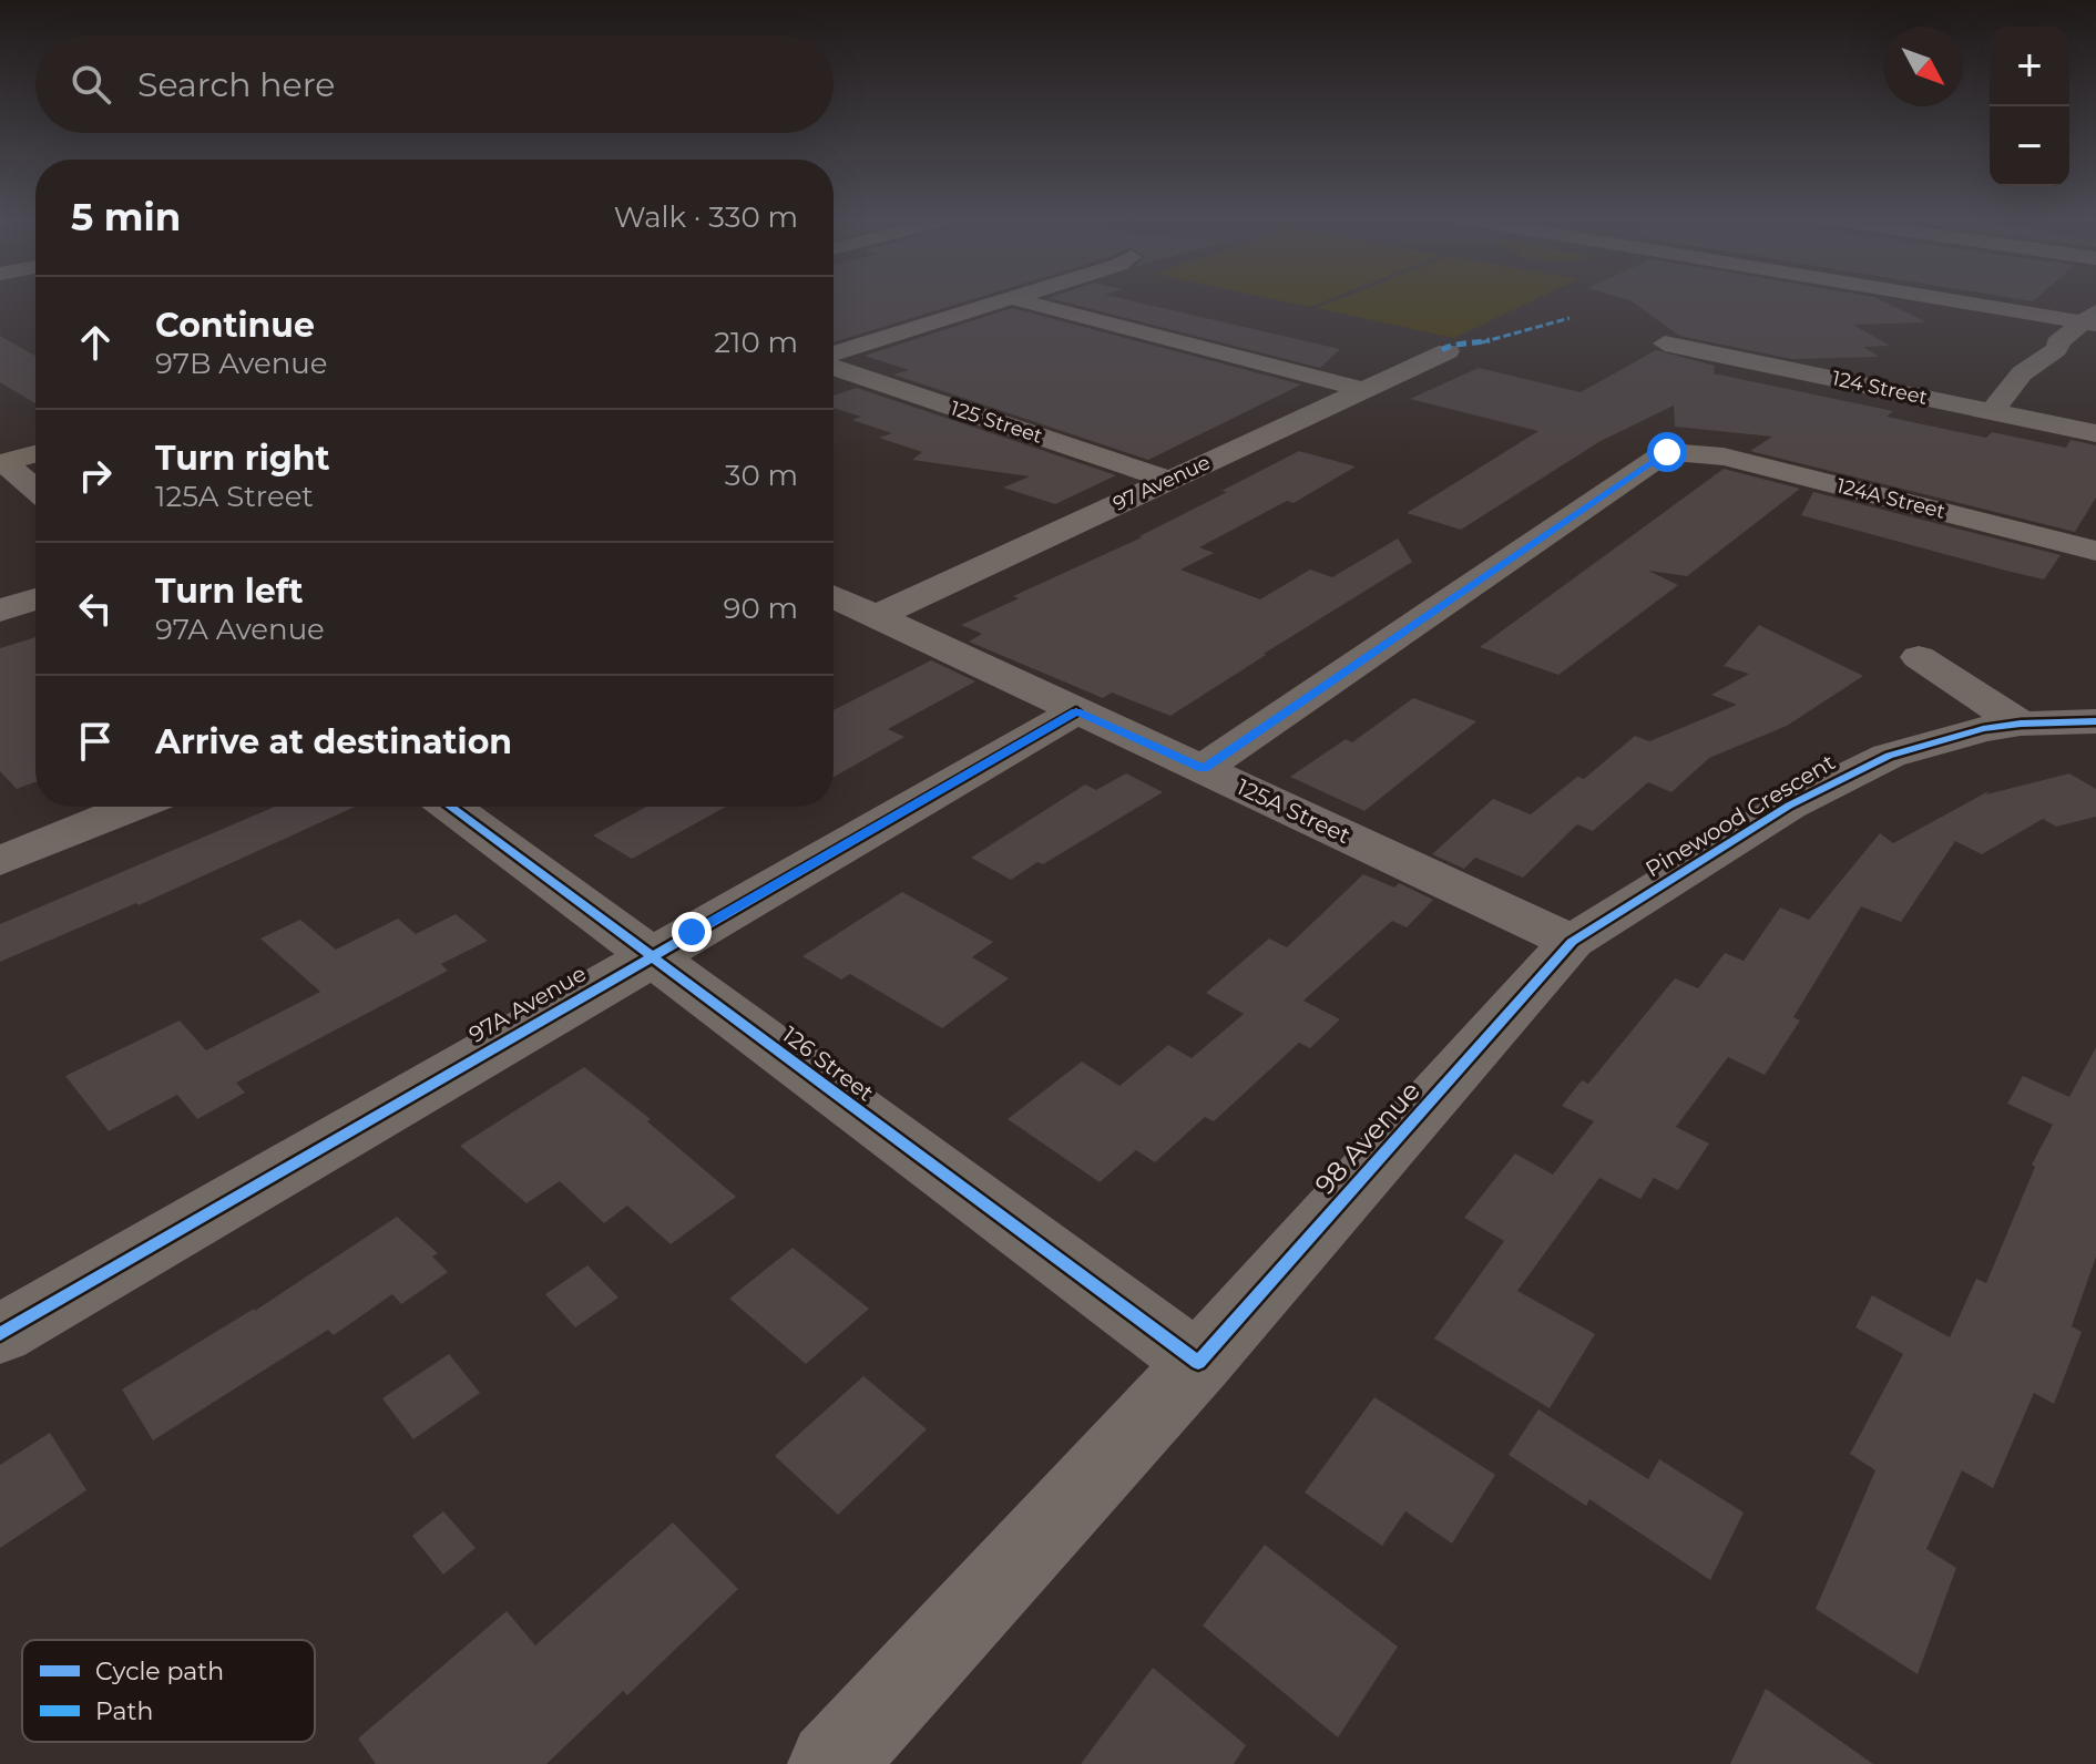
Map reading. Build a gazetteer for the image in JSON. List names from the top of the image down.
{
  "streets": {
    "street": [
      "124 Street",
      "125 Street",
      "97 Avenue",
      "124A Street",
      "125A Street",
      "Pinewood Crescent",
      "97A Avenue",
      "126 Street",
      "98 Avenue"
    ]
  },
  "crossings": [
    ["125 Street", "97 Avenue"],
    ["97 Avenue", "125A Street"],
    ["124A Street", "125A Street"],
    ["125A Street", "Pinewood Crescent"],
    ["125A Street", "97A Avenue"],
    ["125A Street", "98 Avenue"],
    ["Pinewood Crescent", "98 Avenue"],
    ["97A Avenue", "126 Street"],
    ["126 Street", "98 Avenue"]
  ],
  "legend": ["Cycle path", "Path"],
  "north": "bottom right",
  "page": {
    "map_buttons": ["+", "−"],
    "search": "Search here",
    "heading": ["5 min", "Walk · 330 m"],
    "list": [
      ["Continue", "97B Avenue", "210 m"],
      ["Turn right", "125A Street", "30 m"],
      ["Turn left", "97A Avenue", "90 m"],
      "Arrive at destination"
    ]
  }
}
